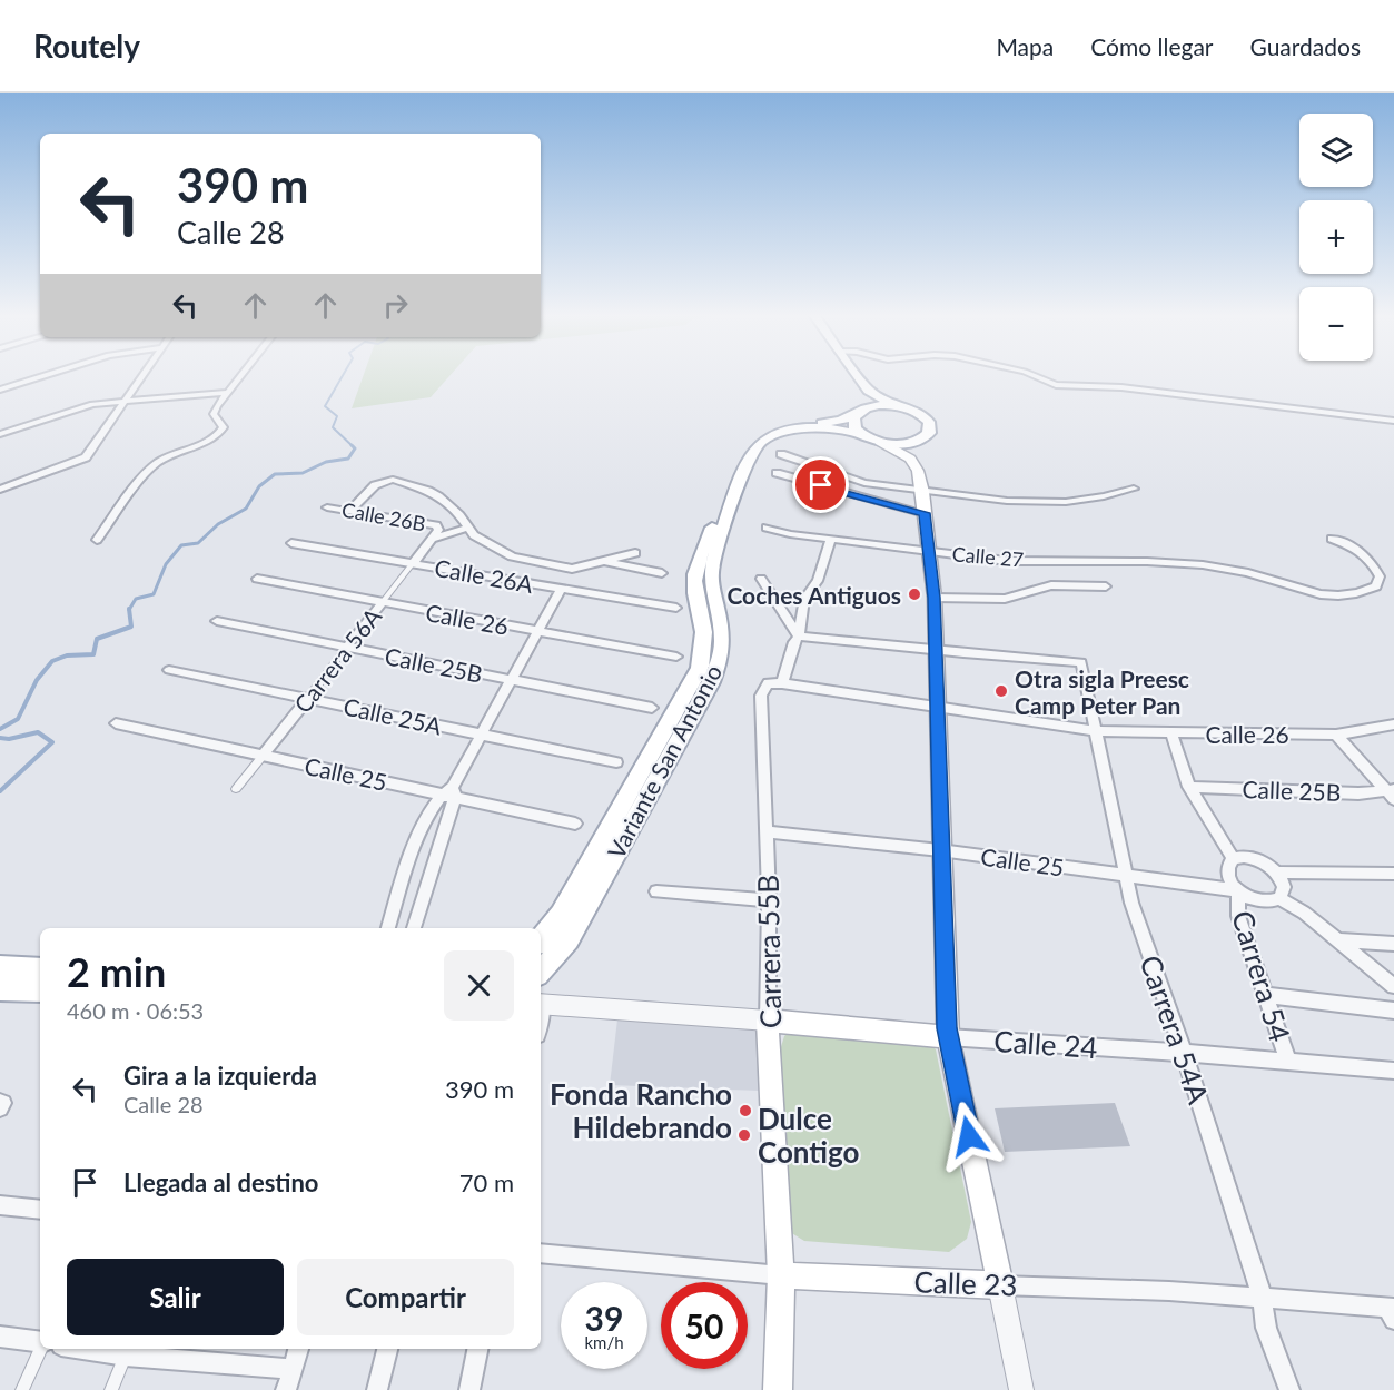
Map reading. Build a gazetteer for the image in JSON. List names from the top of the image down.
{
  "streets": {
    "main road": [
      "Variante San Antonio",
      "Carrera 55B",
      "Calle 24",
      "Calle 23"
    ],
    "street": [
      "Calle 26B",
      "Calle 27",
      "Calle 26A",
      "Calle 26",
      "Carrera 56A",
      "Calle 25B",
      "Calle 25A",
      "Calle 25",
      "Carrera 54",
      "Carrera 54A"
    ]
  },
  "crossings": [
    ["Calle 26B", "Carrera 56A"],
    ["Calle 26A", "Carrera 56A"],
    ["Calle 26", "Carrera 56A"],
    ["Calle 26", "Carrera 55B"],
    ["Calle 26", "Carrera 54A"],
    ["Carrera 56A", "Calle 25B"],
    ["Carrera 56A", "Calle 25A"],
    ["Carrera 56A", "Calle 25"],
    ["Calle 25", "Carrera 55B"],
    ["Calle 25", "Carrera 54"],
    ["Calle 25", "Carrera 54A"],
    ["Carrera 55B", "Calle 24"],
    ["Carrera 55B", "Calle 23"],
    ["Carrera 54", "Calle 24"],
    ["Carrera 54A", "Calle 24"],
    ["Carrera 54A", "Calle 23"]
  ],
  "places": [
    "Coches Antiguos",
    "Otra sigla Preesc Camp Peter Pan",
    "Fonda Rancho Hildebrando",
    "Dulce Contigo"
  ],
  "page": {
    "header": "Routely",
    "nav": ["Mapa", "Cómo llegar", "Guardados"],
    "map_buttons": ["+", "−"],
    "turn": ["390 m", "Calle 28"],
    "heading": ["2 min", "460 m · 06:53"],
    "list": [
      {
        "name": "Gira a la izquierda",
        "note": "Calle 28",
        "value": "390 m"
      },
      {
        "name": "Llegada al destino",
        "value": "70 m"
      }
    ],
    "buttons": ["Salir", "Compartir"],
    "speed": "39 km/h",
    "limit": "50"
  }
}
